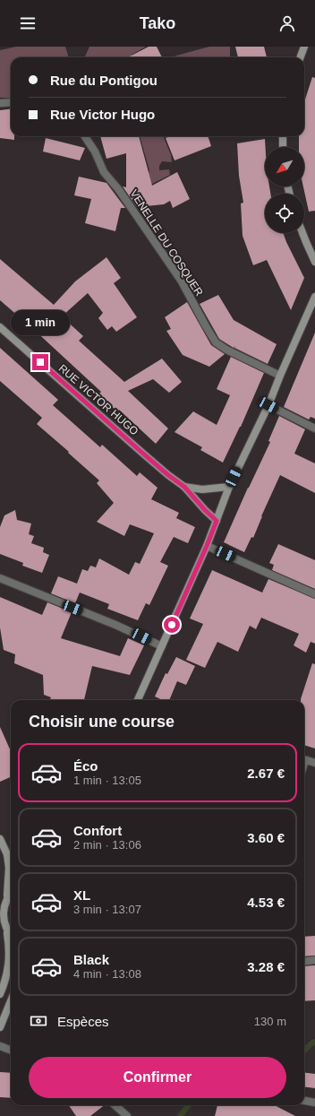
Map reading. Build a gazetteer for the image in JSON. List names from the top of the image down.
{
  "streets": {
    "main road": ["RUE VICTOR HUGO"],
    "street": ["VENELLE DU COSQUER"]
  },
  "north": "bottom left",
  "page": {
    "header": "Tako",
    "banner": ["Rue du Pontigou", "Rue Victor Hugo"],
    "bubble": "1 min",
    "heading": "Choisir une course",
    "list": [
      {
        "name": "Éco",
        "note": "1 min · 13:05",
        "value": "2.67 €"
      },
      {
        "name": "Confort",
        "note": "2 min · 13:06",
        "value": "3.60 €"
      },
      {
        "name": "XL",
        "note": "3 min · 13:07",
        "value": "4.53 €"
      },
      {
        "name": "Black",
        "note": "4 min · 13:08",
        "value": "3.28 €"
      }
    ],
    "pay": ["Espèces", "130 m"],
    "buttons": "Confirmer"
  }
}
